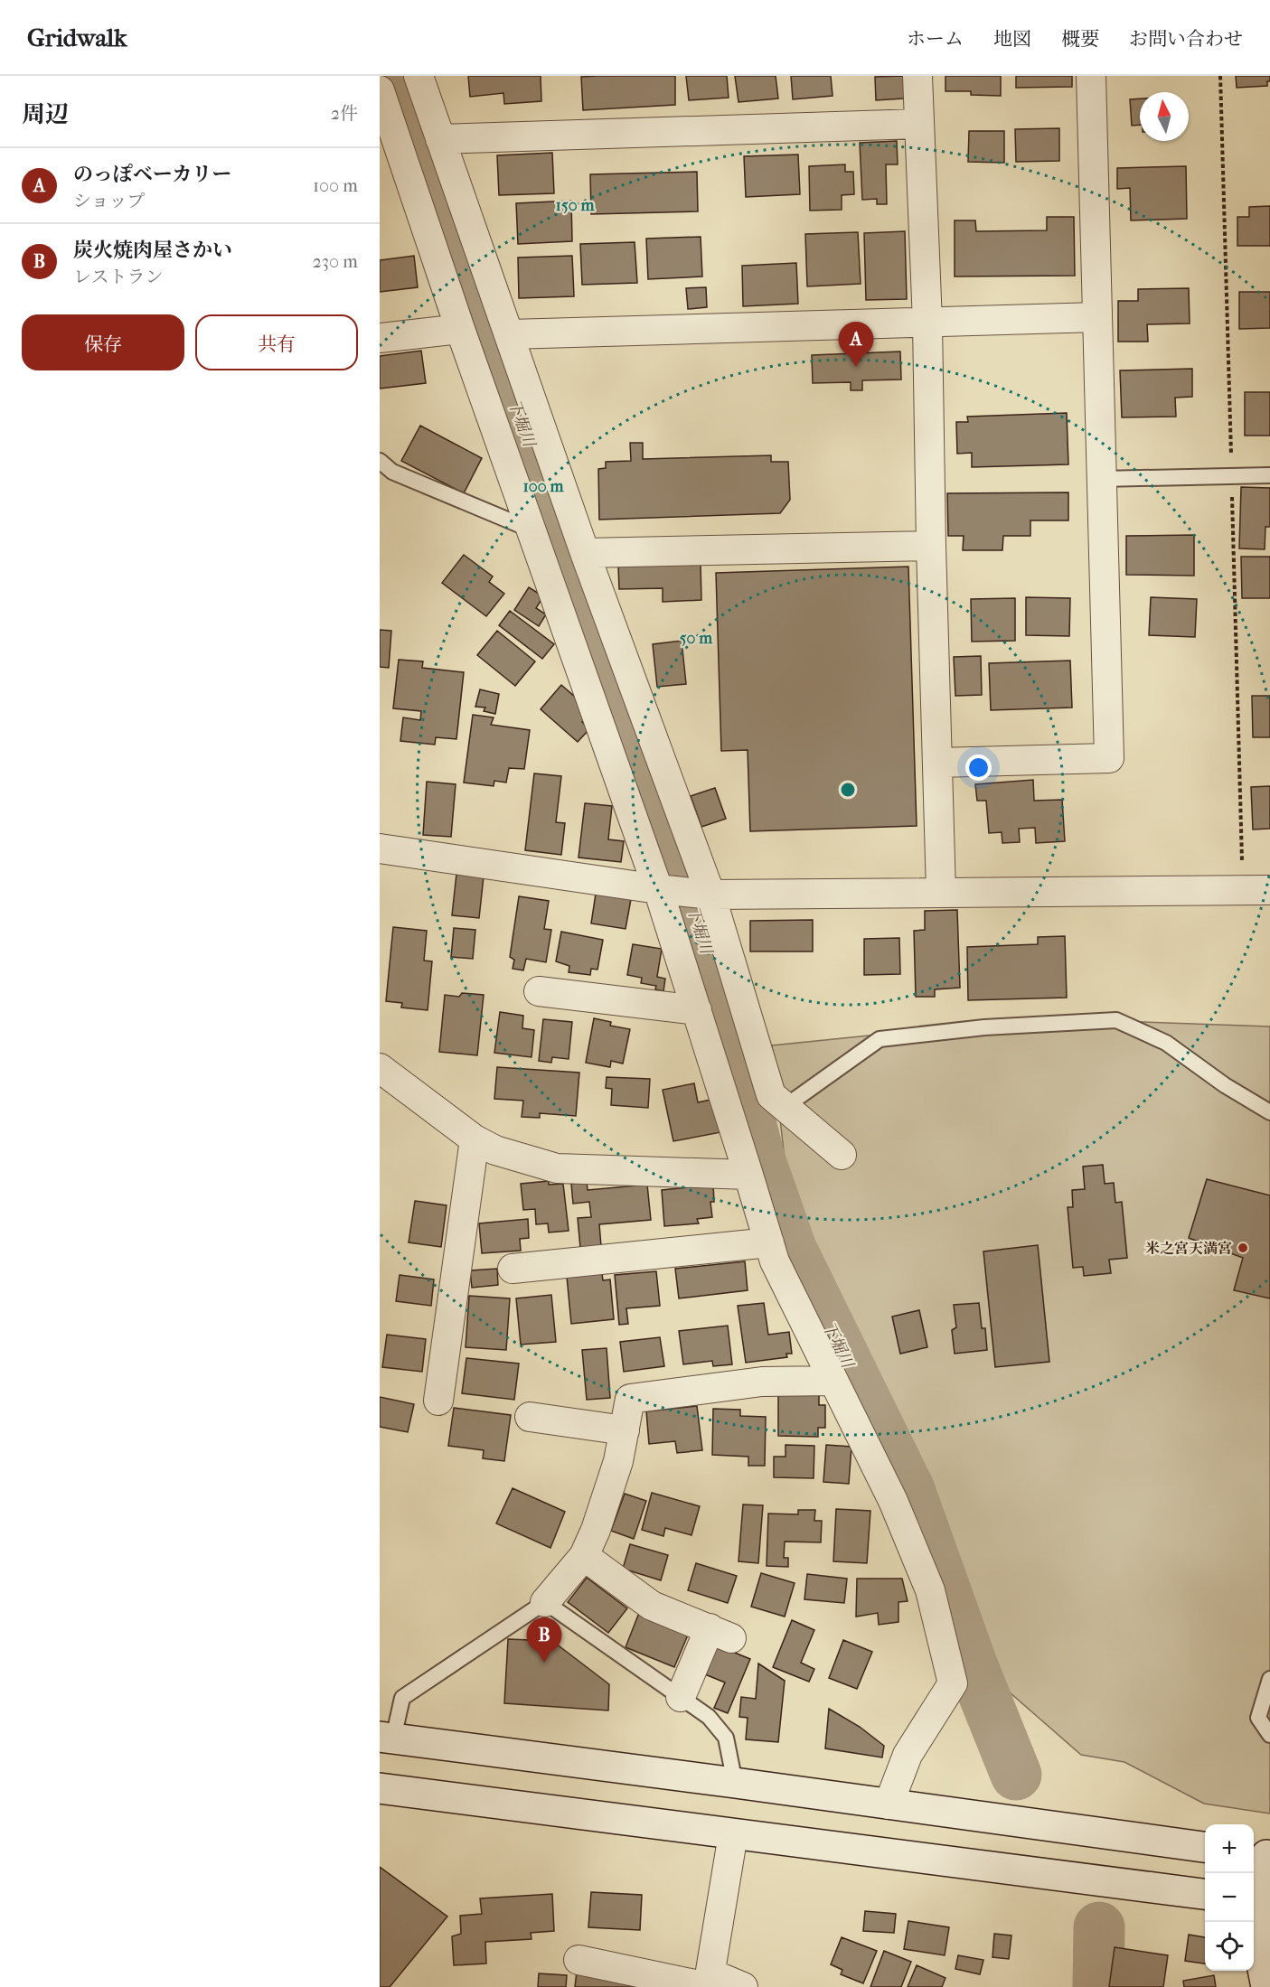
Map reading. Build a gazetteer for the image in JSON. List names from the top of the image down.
{
  "water": ["下堀川"],
  "places": ["米之宮天満宮"],
  "north": "top",
  "page": {
    "header": "Gridwalk",
    "nav": [
      "ホーム",
      "地図",
      "概要",
      "お問い合わせ"
    ],
    "heading": ["周辺", "2件"],
    "list": [
      {
        "mark": "A",
        "name": "のっぽベーカリー",
        "note": "ショップ",
        "value": "100 m"
      },
      {
        "mark": "B",
        "name": "炭火焼肉屋さかい",
        "note": "レストラン",
        "value": "230 m"
      }
    ],
    "buttons": ["保存", "共有"],
    "pins": ["A", "B"],
    "map_buttons": ["+", "−"]
  },
  "rings": ["150 m", "100 m", "50 m"]
}
